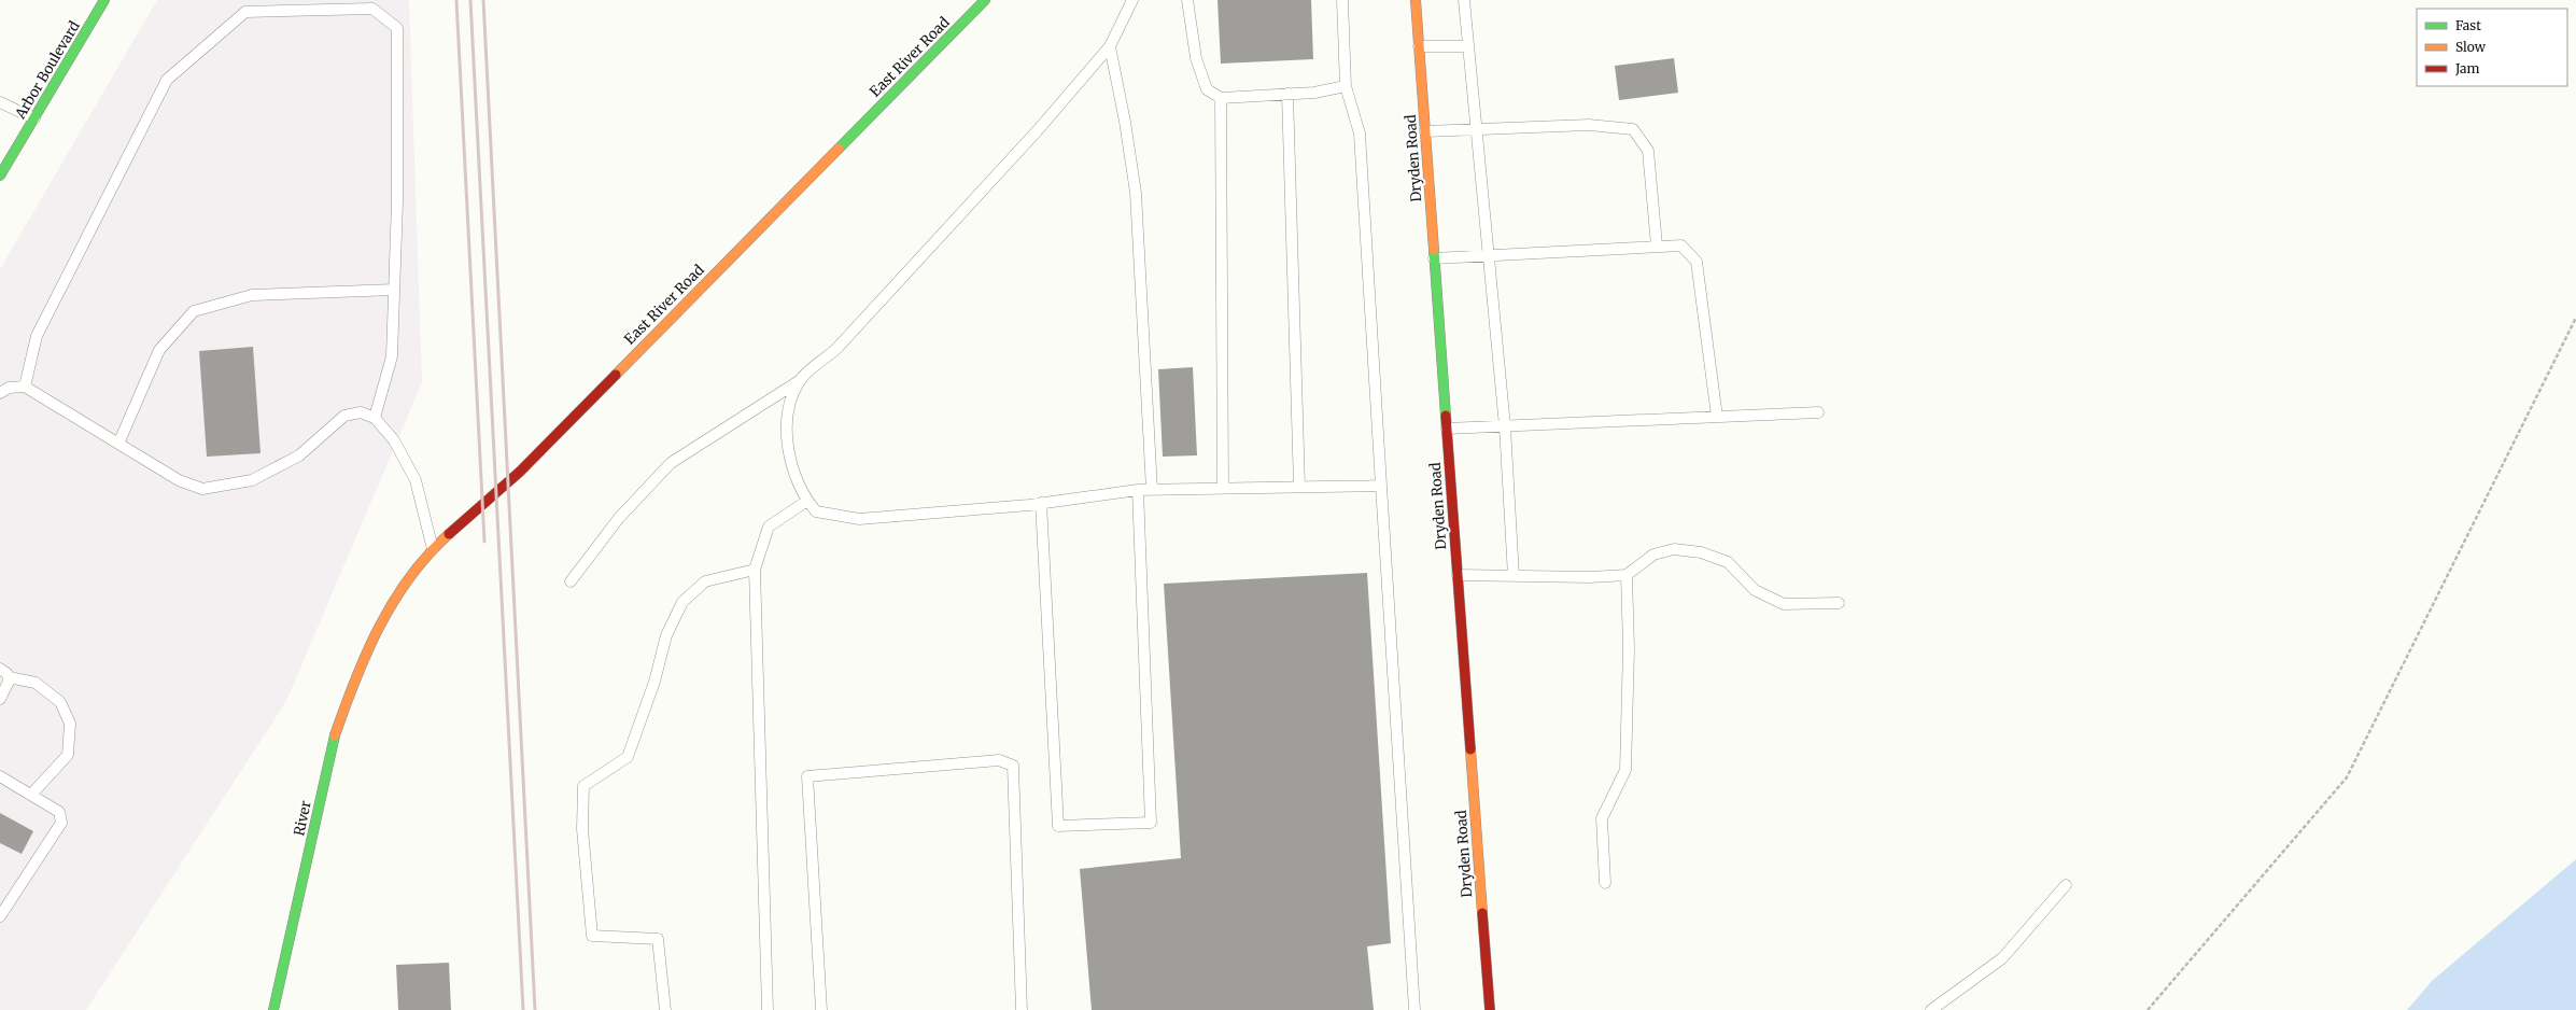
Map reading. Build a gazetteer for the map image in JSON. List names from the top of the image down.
{
  "streets": {
    "street": [
      "East River Road",
      "Arbor Boulevard",
      "Dryden Road",
      "River"
    ]
  },
  "crossings": [
    ["East River Road", "River"]
  ],
  "legend": ["Fast", "Slow", "Jam"]
}
